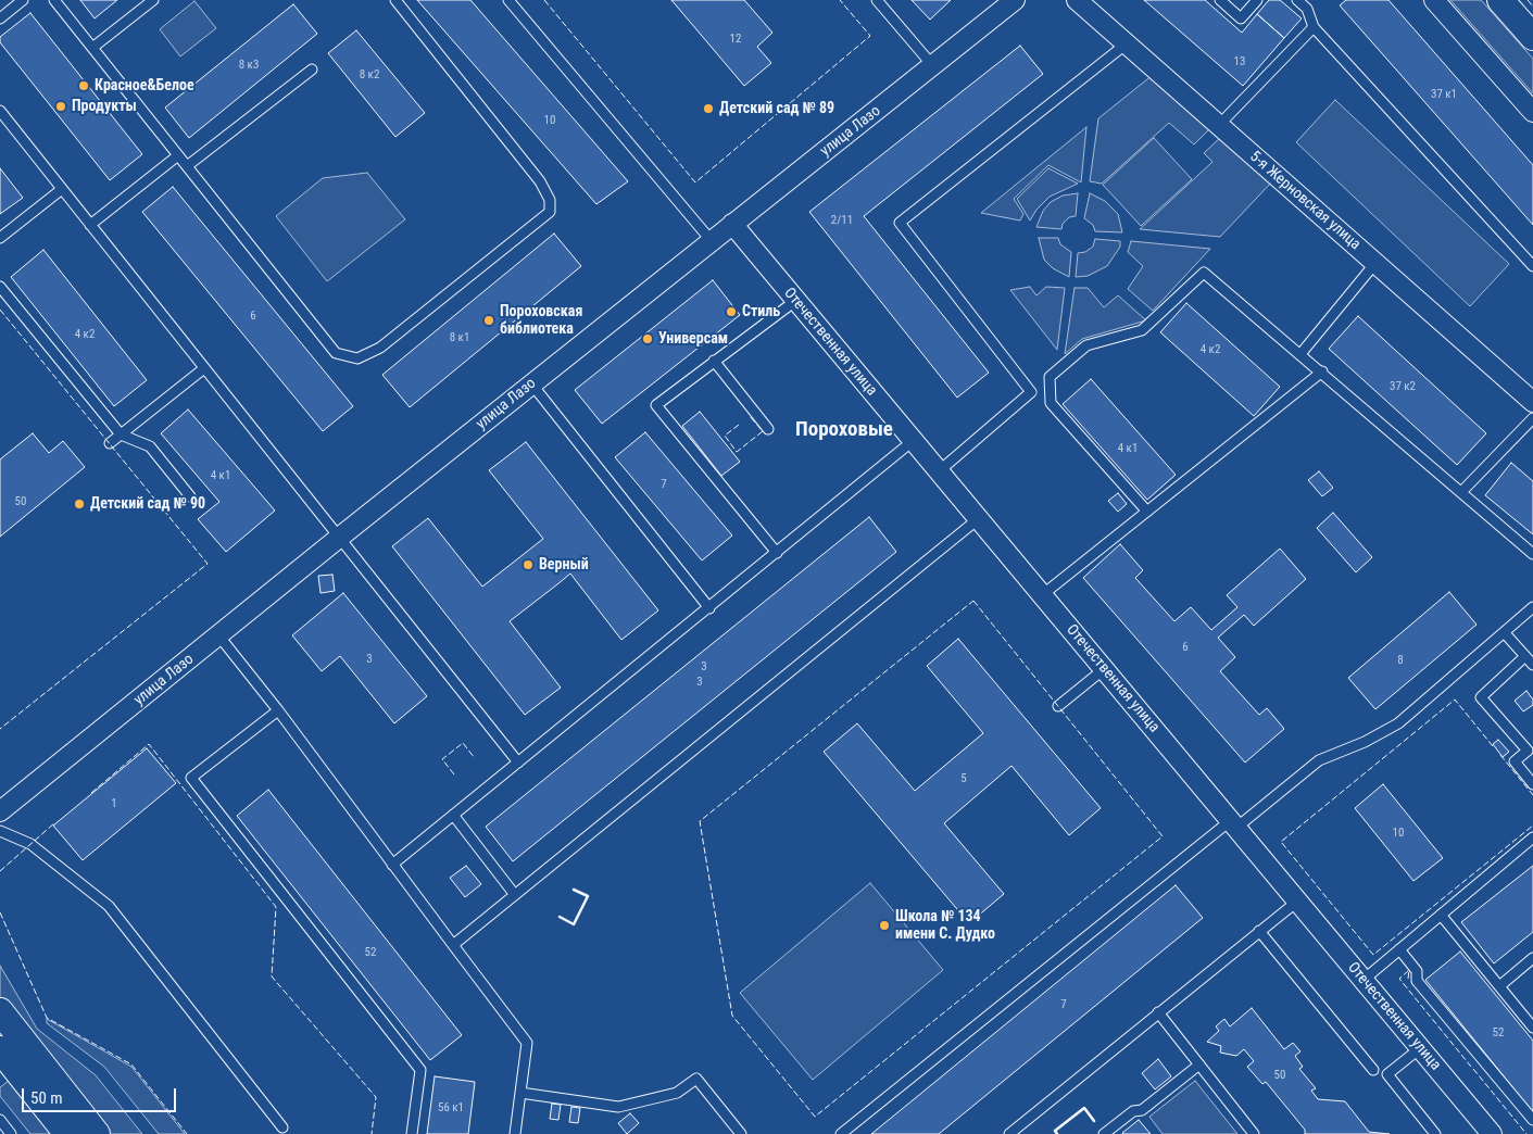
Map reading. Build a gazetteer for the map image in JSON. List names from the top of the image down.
{
  "streets": {
    "street": ["улица Лазо", "5-я Жерновская улица", "Отечественная улица"]
  },
  "crossings": [
    ["улица Лазо", "Отечественная улица"]
  ],
  "districts": ["Пороховые"],
  "places": [
    "Красное&Белое",
    "Продукты",
    "Детский сад № 89",
    "Стиль",
    "Пороховская библиотека",
    "Универсам",
    "Детский сад № 90",
    "Верный",
    "Школа № 134 имени С. Дудко"
  ],
  "house_numbers": [
    "12",
    "13",
    "8 к3",
    "8 к2",
    "37 к1",
    "10",
    "2/11",
    "6",
    "4 к2",
    "8 к1",
    "4 к2",
    "37 к2",
    "4 к1",
    "4 к1",
    "7",
    "50",
    "6",
    "3",
    "8",
    "3",
    "3",
    "5",
    "1",
    "10",
    "52",
    "7",
    "52",
    "50",
    "56 к1"
  ],
  "scale_bar": "50 m"
}
